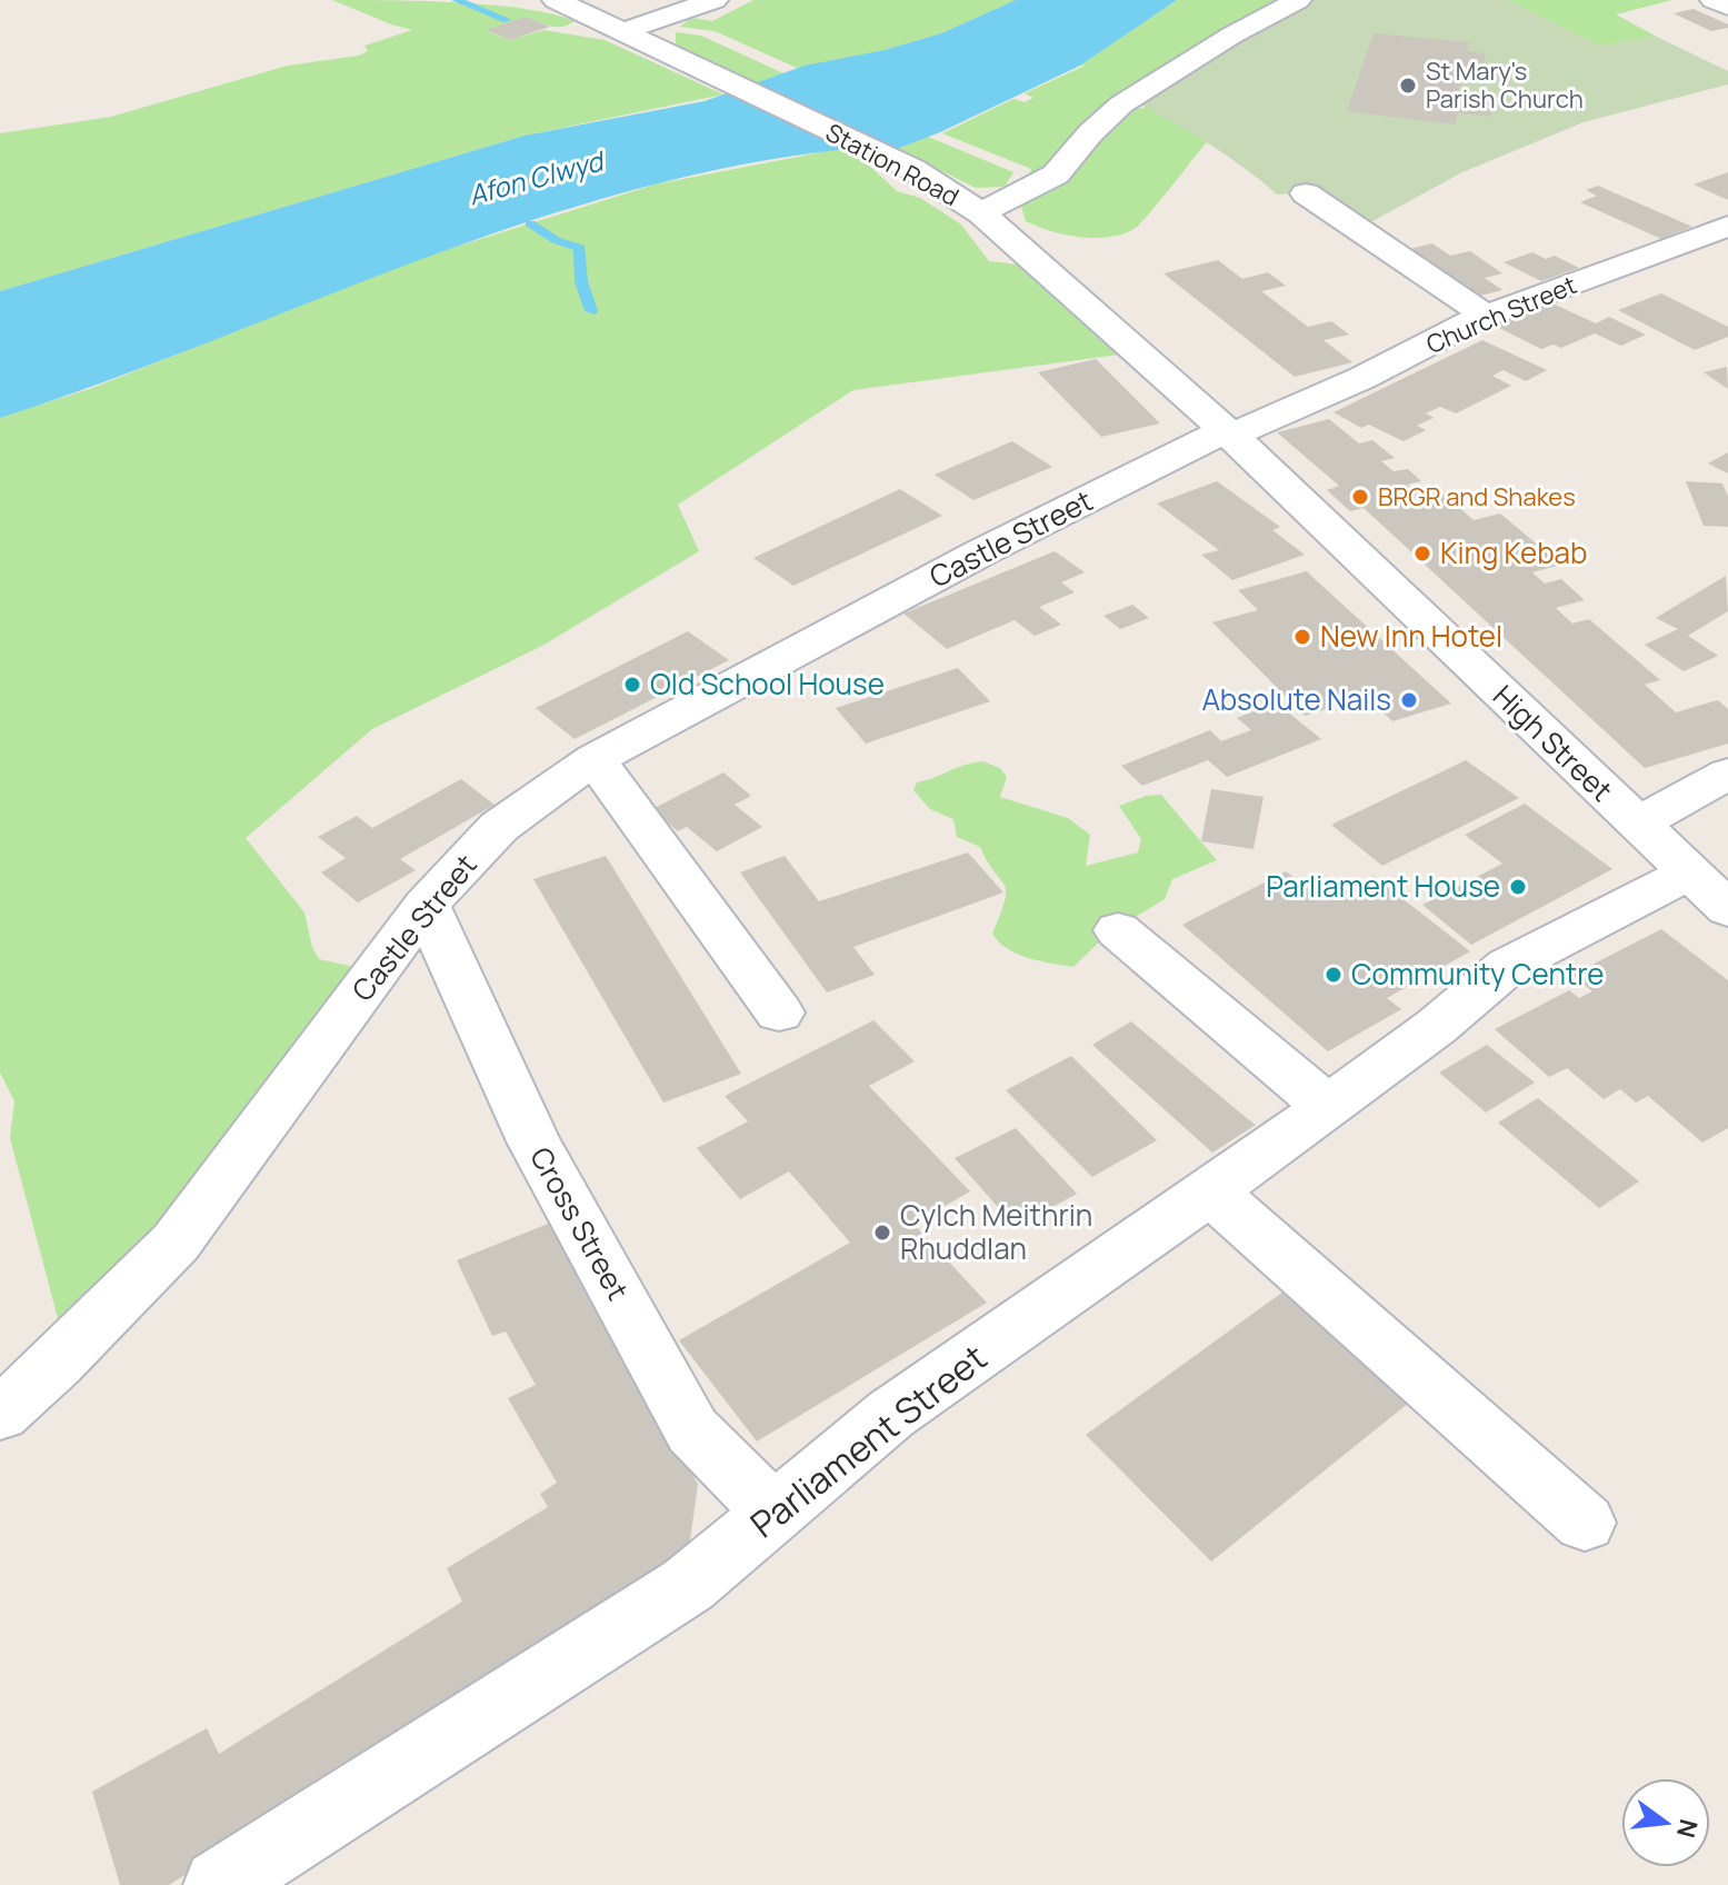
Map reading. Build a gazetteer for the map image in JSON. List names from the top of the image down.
{
  "streets": {
    "street": [
      "Station Road",
      "Church Street",
      "Castle Street",
      "High Street",
      "Cross Street",
      "Parliament Street"
    ]
  },
  "crossings": [
    ["Station Road", "Church Street"],
    ["Station Road", "Castle Street"],
    ["Station Road", "High Street"],
    ["Church Street", "Castle Street"],
    ["Church Street", "High Street"],
    ["Castle Street", "High Street"],
    ["Castle Street", "Cross Street"],
    ["High Street", "Parliament Street"],
    ["Cross Street", "Parliament Street"]
  ],
  "water": ["Afon Clwyd"],
  "places": [
    "St Mary's Parish Church",
    "BRGR and Shakes",
    "King Kebab",
    "New Inn Hotel",
    "Old School House",
    "Absolute Nails",
    "Parliament House",
    "Community Centre",
    "Cylch Meithrin Rhuddlan"
  ],
  "north": "right"
}
